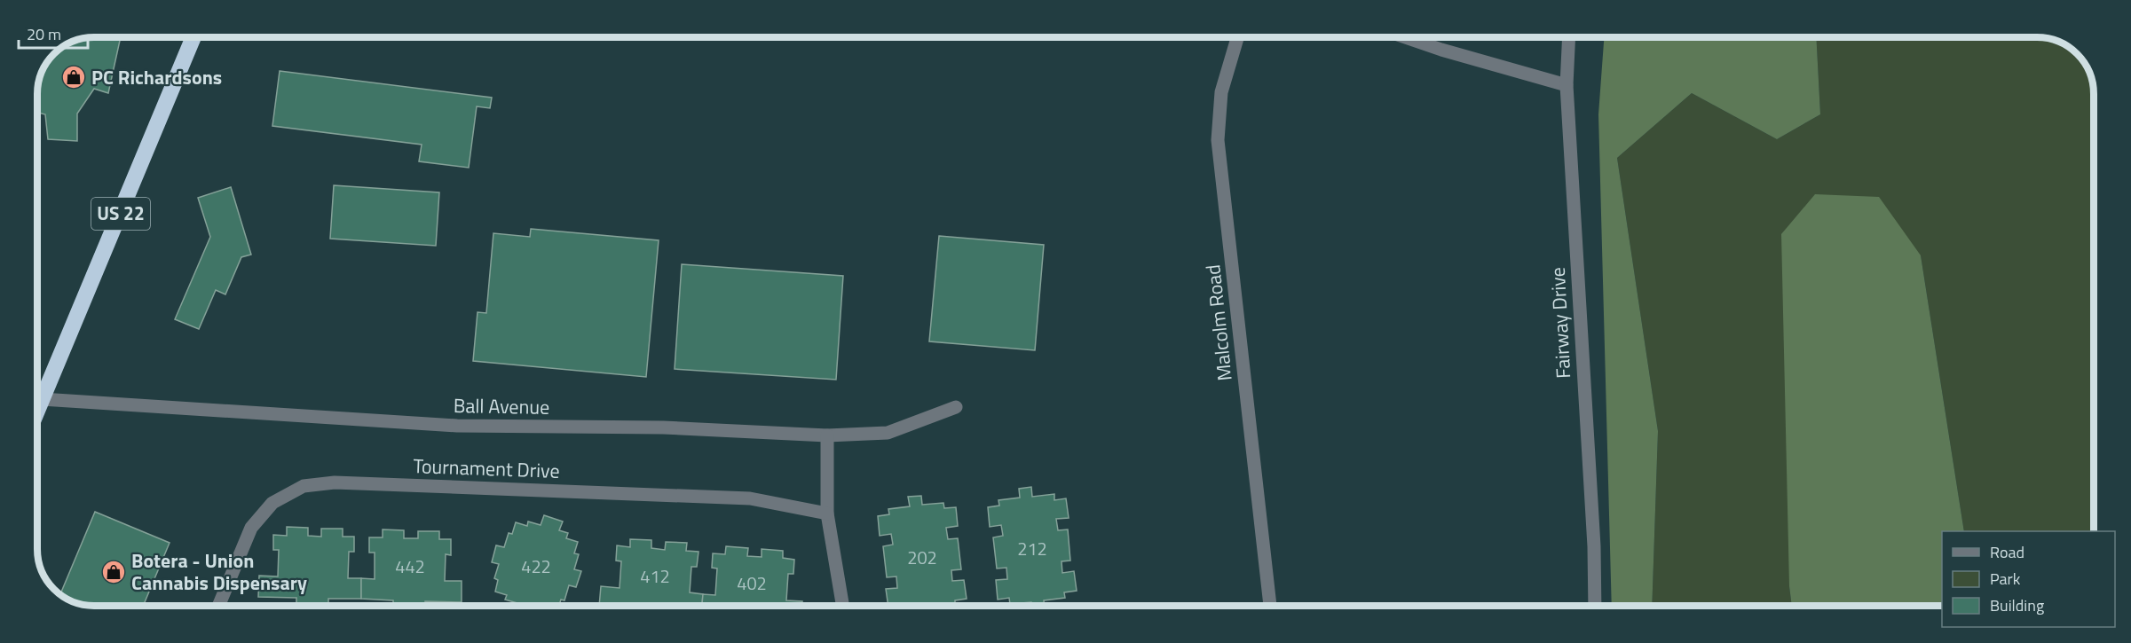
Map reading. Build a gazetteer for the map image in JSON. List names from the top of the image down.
{
  "streets": {
    "highway": ["US 22"],
    "street": [
      "Malcolm Road",
      "Fairway Drive",
      "Ball Avenue",
      "Tournament Drive"
    ]
  },
  "places": {
    "shop": ["PC Richardsons", "Botera - Union Cannabis Dispensary"]
  },
  "house_numbers": [
    "212",
    "202",
    "442",
    "422",
    "412",
    "402"
  ],
  "legend": ["Road", "Park", "Building"],
  "scale_bar": "20 m"
}
